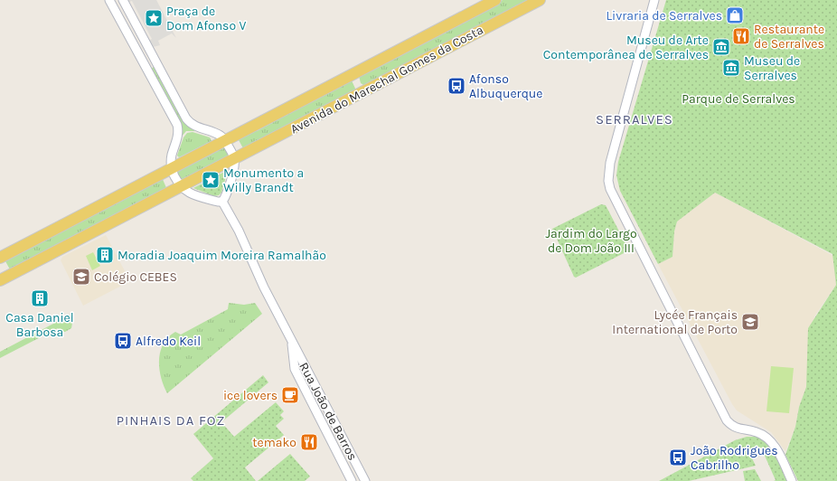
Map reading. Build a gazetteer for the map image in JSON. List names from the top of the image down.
{
  "streets": {
    "main road": ["Avenida do Marechal Gomes da Costa"],
    "street": ["Rua João de Barros"]
  },
  "districts": ["SERRALVES", "PINHAIS DA FOZ"],
  "parks": ["Parque de Serralves", "Jardim do Largo de Dom João III"],
  "places": {
    "shop": ["Livraria de Serralves"],
    "place": ["Praça de Dom Afonso V", "Monumento a Willy Brandt"],
    "restaurant": ["Restaurante de Serralves", "temako"],
    "museum": ["Museu de Arte Contemporânea de Serralves", "Museu de Serralves"],
    "bus stop": ["Afonso Albuquerque", "Alfredo Keil", "João Rodrigues Cabrilho"],
    "building": ["Moradia Joaquim Moreira Ramalhão", "Casa Daniel Barbosa"],
    "school or university": ["Colégio CEBES", "Lycée Français International de Porto"],
    "cafe": ["ice lovers"]
  }
}
